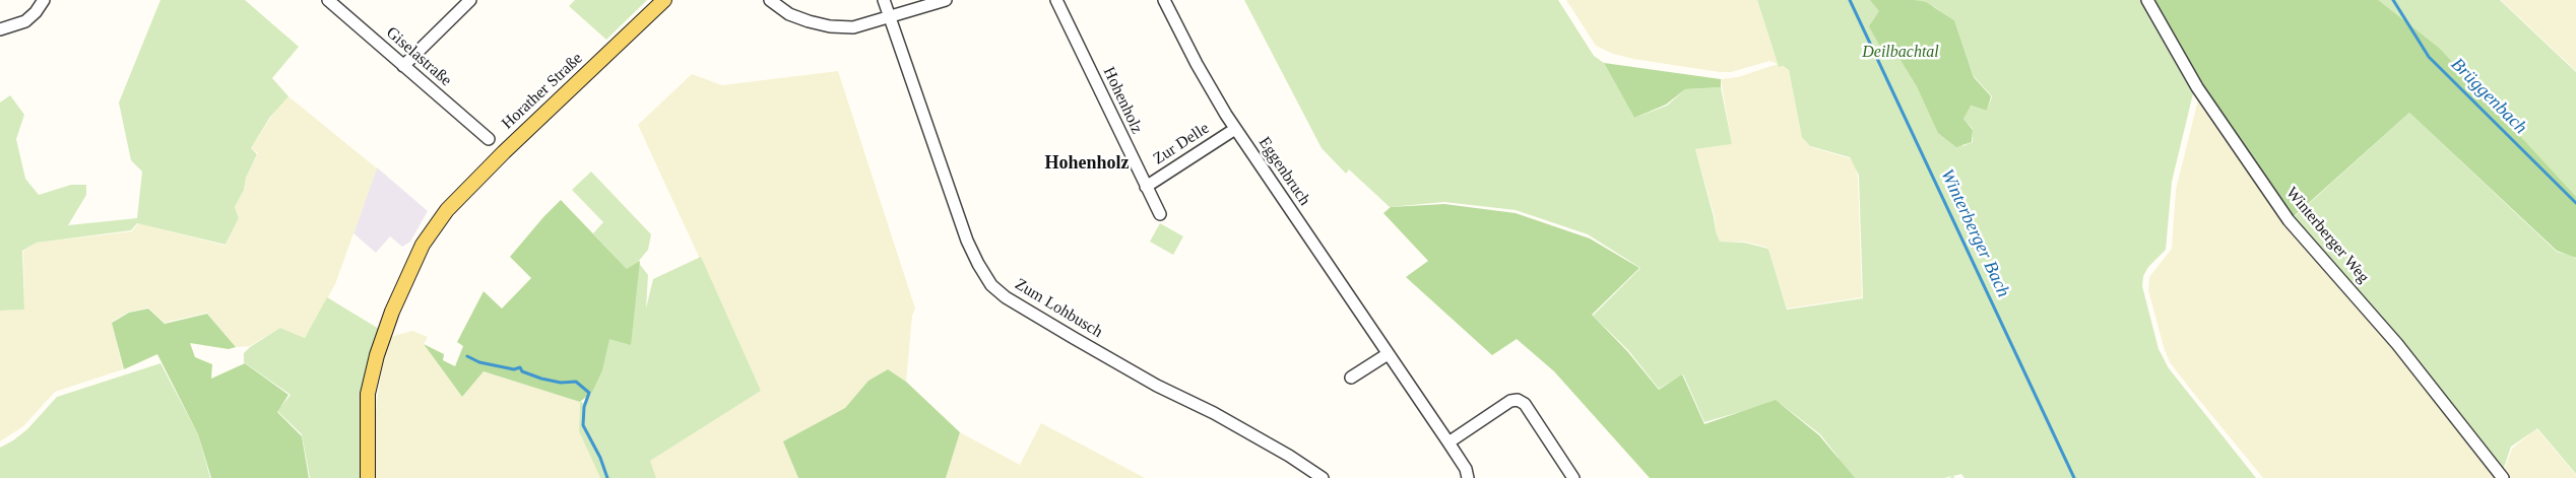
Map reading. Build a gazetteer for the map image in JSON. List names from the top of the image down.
{
  "streets": {
    "main road": ["Horather Straße"],
    "street": [
      "Giselastraße",
      "Hohenholz",
      "Zur Delle",
      "Eggenbruch",
      "Winterberger Weg",
      "Zum Lohbusch"
    ]
  },
  "crossings": [
    ["Hohenholz", "Zur Delle"],
    ["Zur Delle", "Eggenbruch"]
  ],
  "districts": ["Hohenholz"],
  "water": ["Brüggenbach", "Winterberger Bach"],
  "parks": ["Deilbachtal"]
}
